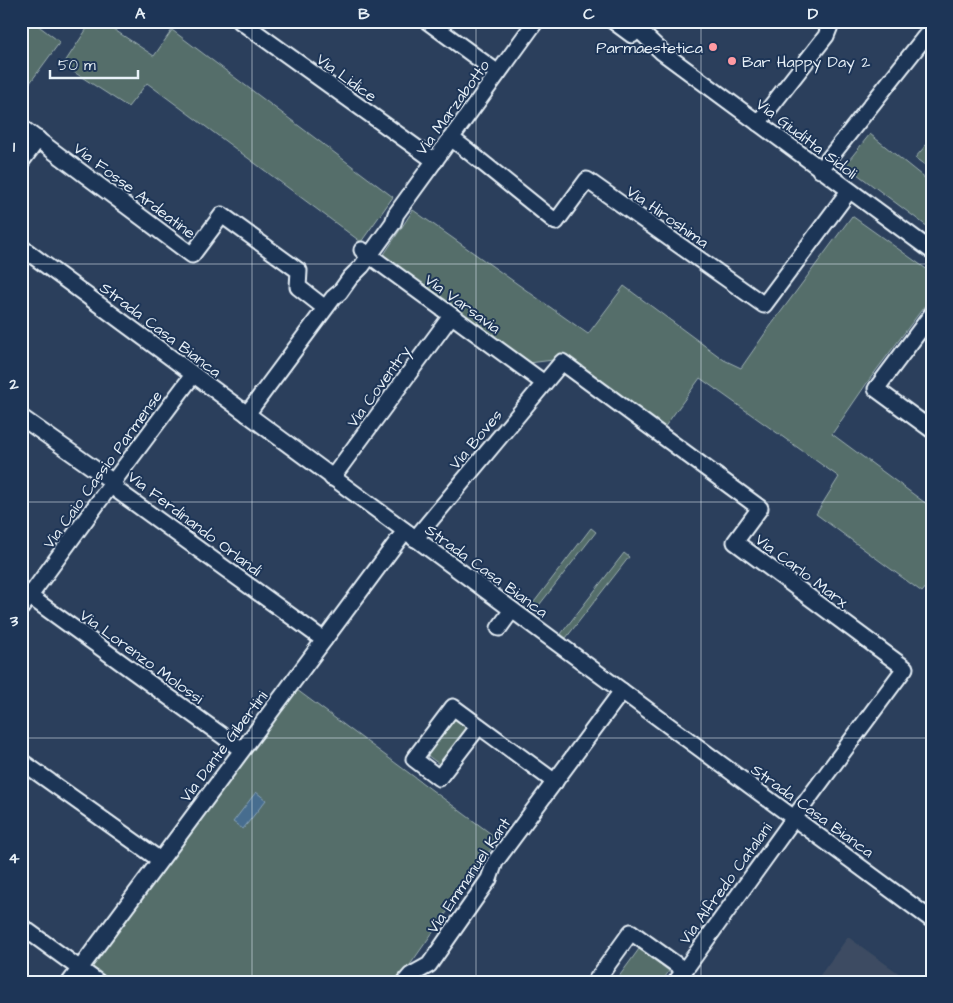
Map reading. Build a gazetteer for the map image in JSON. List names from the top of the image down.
{
  "streets": {
    "street": [
      "Via Lidice",
      "Via Marzabotto",
      "Via Giuditta Sidoli",
      "Via Fosse Ardeatine",
      "Via Hiroshima",
      "Via Varsavia",
      "Strada Casa Bianca",
      "Via Coventry",
      "Via Boves",
      "Via Caio Cassio Parmense",
      "Via Ferdinando Orlandi",
      "Via Carlo Marx",
      "Via Lorenzo Molossi",
      "Via Dante Gibertini",
      "Via Emmanuel Kant",
      "Via Alfredo Catalani"
    ]
  },
  "crossings": [
    ["Via Lidice", "Via Marzabotto"],
    ["Via Marzabotto", "Via Fosse Ardeatine"],
    ["Via Marzabotto", "Via Hiroshima"],
    ["Via Marzabotto", "Via Varsavia"],
    ["Via Marzabotto", "Strada Casa Bianca"],
    ["Via Giuditta Sidoli", "Via Hiroshima"],
    ["Via Varsavia", "Via Coventry"],
    ["Via Varsavia", "Via Boves"],
    ["Strada Casa Bianca", "Via Coventry"],
    ["Strada Casa Bianca", "Via Boves"],
    ["Strada Casa Bianca", "Via Caio Cassio Parmense"],
    ["Strada Casa Bianca", "Via Carlo Marx"],
    ["Strada Casa Bianca", "Via Dante Gibertini"],
    ["Strada Casa Bianca", "Via Emmanuel Kant"],
    ["Strada Casa Bianca", "Via Alfredo Catalani"],
    ["Via Boves", "Via Carlo Marx"],
    ["Via Boves", "Via Dante Gibertini"],
    ["Via Caio Cassio Parmense", "Via Ferdinando Orlandi"],
    ["Via Caio Cassio Parmense", "Via Lorenzo Molossi"],
    ["Via Ferdinando Orlandi", "Via Dante Gibertini"],
    ["Via Carlo Marx", "Via Alfredo Catalani"],
    ["Via Lorenzo Molossi", "Via Dante Gibertini"]
  ],
  "places": ["Parmaestetica", "Bar Happy Day 2"],
  "scale_bar": "50 m",
  "grid": {
    "columns": [
      "A",
      "B",
      "C",
      "D"
    ],
    "rows": [
      "1",
      "2",
      "3",
      "4"
    ]
  }
}
